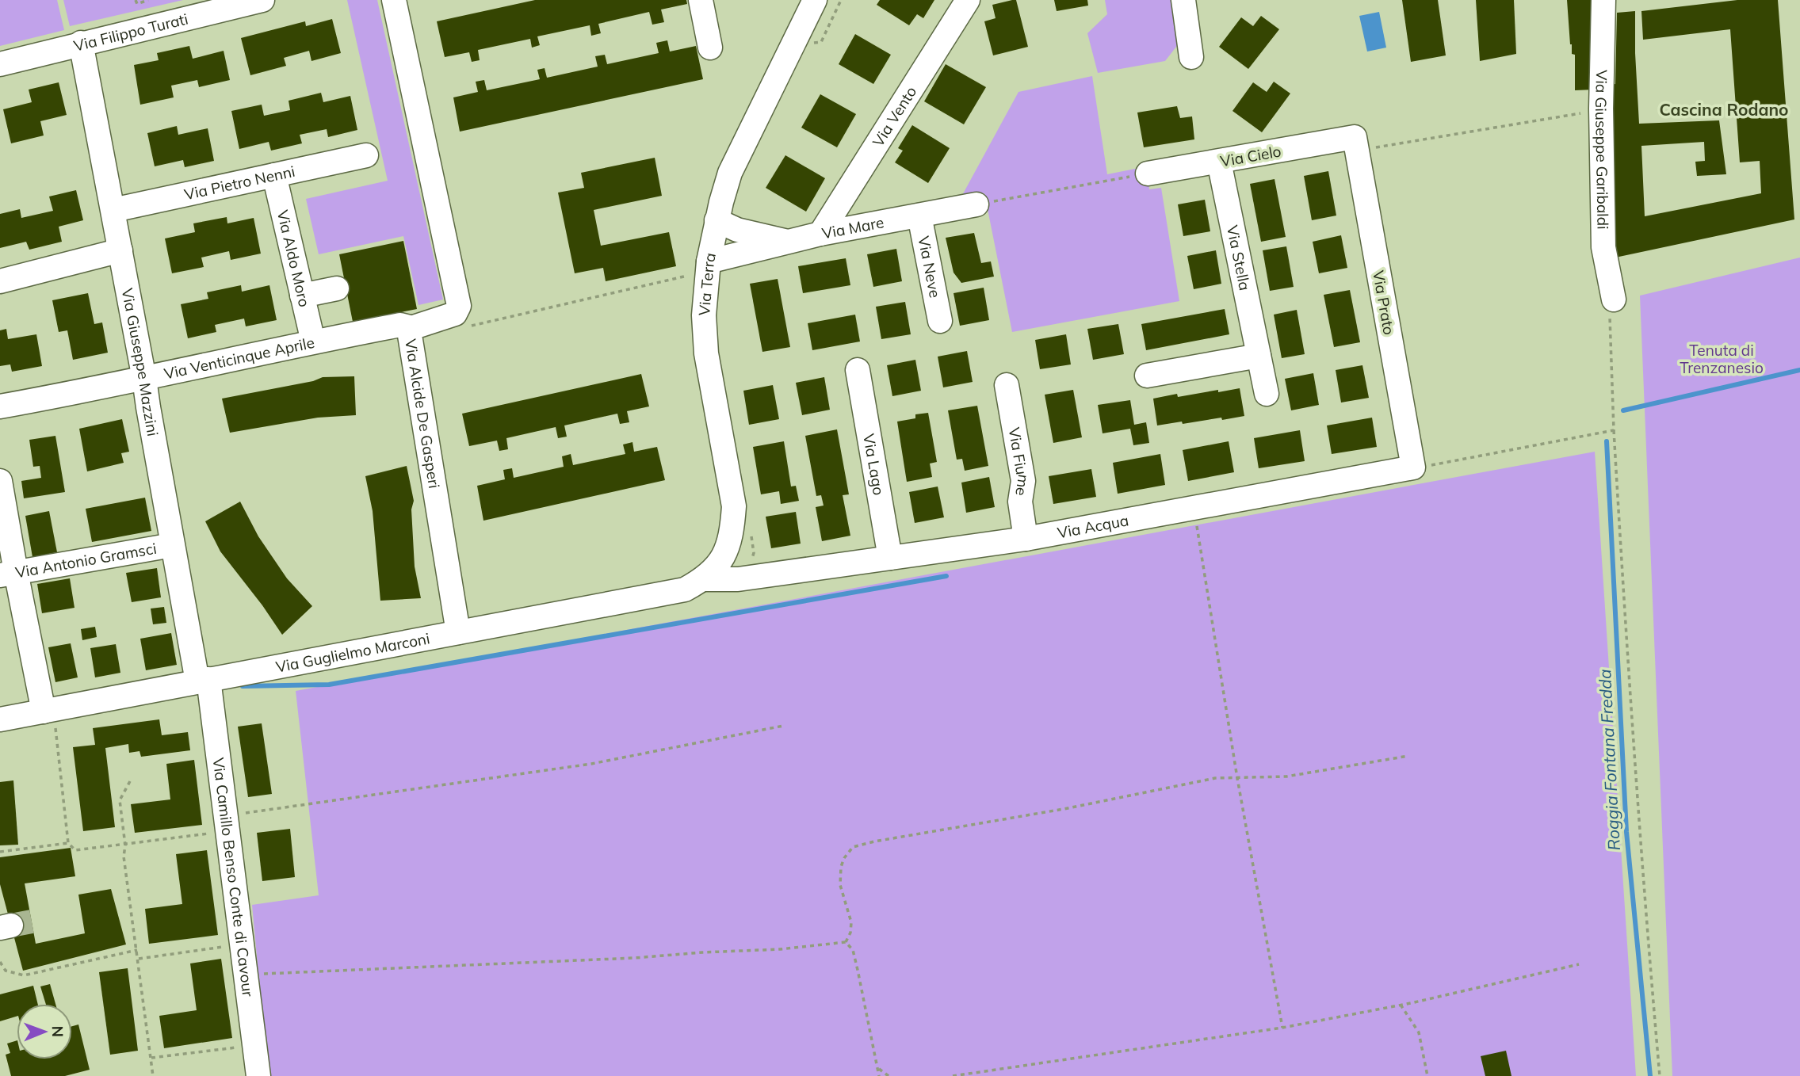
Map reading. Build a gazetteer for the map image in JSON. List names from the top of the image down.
{
  "streets": {
    "street": [
      "Via Filippo Turati",
      "Via Vento",
      "Via Giuseppe Garibaldi",
      "Via Cielo",
      "Via Pietro Nenni",
      "Via Mare",
      "Via Aldo Moro",
      "Via Stella",
      "Via Neve",
      "Via Terra",
      "Via Prato",
      "Via Venticinque Aprile",
      "Via Giuseppe Mazzini",
      "Via Alcide De Gasperi",
      "Via Fiume",
      "Via Lago",
      "Via Acqua",
      "Via Antonio Gramsci",
      "Via Guglielmo Marconi",
      "Via Camillo Benso Conte di Cavour"
    ]
  },
  "crossings": [
    ["Via Filippo Turati", "Via Giuseppe Mazzini"],
    ["Via Vento", "Via Mare"],
    ["Via Cielo", "Via Stella"],
    ["Via Cielo", "Via Prato"],
    ["Via Pietro Nenni", "Via Aldo Moro"],
    ["Via Pietro Nenni", "Via Giuseppe Mazzini"],
    ["Via Mare", "Via Neve"],
    ["Via Mare", "Via Terra"],
    ["Via Aldo Moro", "Via Venticinque Aprile"],
    ["Via Terra", "Via Acqua"],
    ["Via Terra", "Via Guglielmo Marconi"],
    ["Via Prato", "Via Acqua"],
    ["Via Venticinque Aprile", "Via Giuseppe Mazzini"],
    ["Via Venticinque Aprile", "Via Alcide De Gasperi"],
    ["Via Giuseppe Mazzini", "Via Antonio Gramsci"],
    ["Via Giuseppe Mazzini", "Via Guglielmo Marconi"],
    ["Via Giuseppe Mazzini", "Via Camillo Benso Conte di Cavour"],
    ["Via Alcide De Gasperi", "Via Guglielmo Marconi"],
    ["Via Fiume", "Via Acqua"],
    ["Via Lago", "Via Acqua"],
    ["Via Acqua", "Via Guglielmo Marconi"],
    ["Via Guglielmo Marconi", "Via Camillo Benso Conte di Cavour"]
  ],
  "districts": ["Cascina Rodano"],
  "water": ["Roggia Fontana Fredda"],
  "parks": ["Tenuta di Trenzanesio"],
  "north": "right"
}
